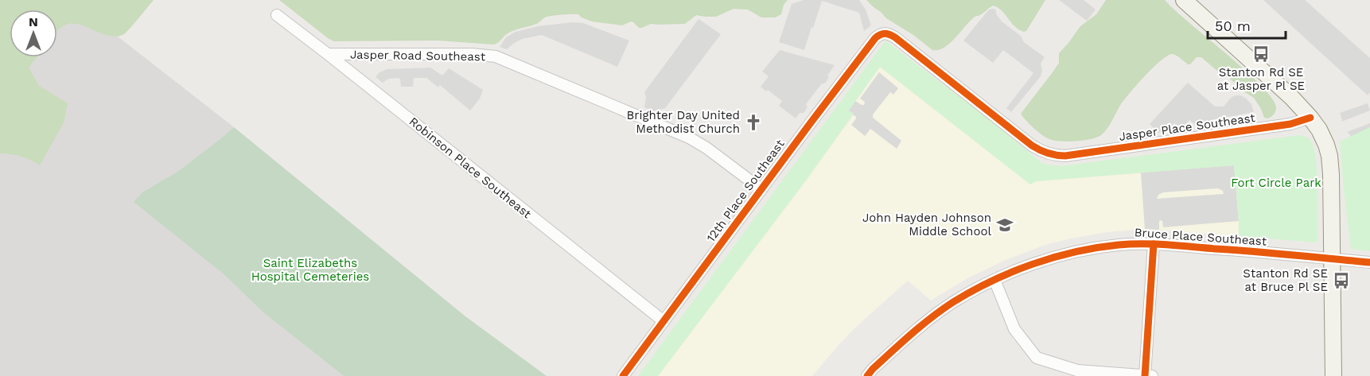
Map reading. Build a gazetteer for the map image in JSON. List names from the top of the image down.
{
  "streets": {
    "street": [
      "Jasper Road Southeast",
      "Jasper Place Southeast",
      "Robinson Place Southeast",
      "12th Place Southeast",
      "Bruce Place Southeast"
    ]
  },
  "crossings": [
    ["Jasper Road Southeast", "Robinson Place Southeast"],
    ["Jasper Road Southeast", "12th Place Southeast"],
    ["Jasper Place Southeast", "12th Place Southeast"],
    ["Robinson Place Southeast", "12th Place Southeast"]
  ],
  "parks": ["Fort Circle Park", "Saint Elizabeths Hospital Cemeteries"],
  "places": {
    "bus stop": ["Stanton Rd SE at Jasper Pl SE", "Stanton Rd SE at Bruce Pl SE"],
    "church": ["Brighter Day United Methodist Church"],
    "school or university": ["John Hayden Johnson Middle School"]
  },
  "scale_bar": "50 m",
  "north": "top"
}
